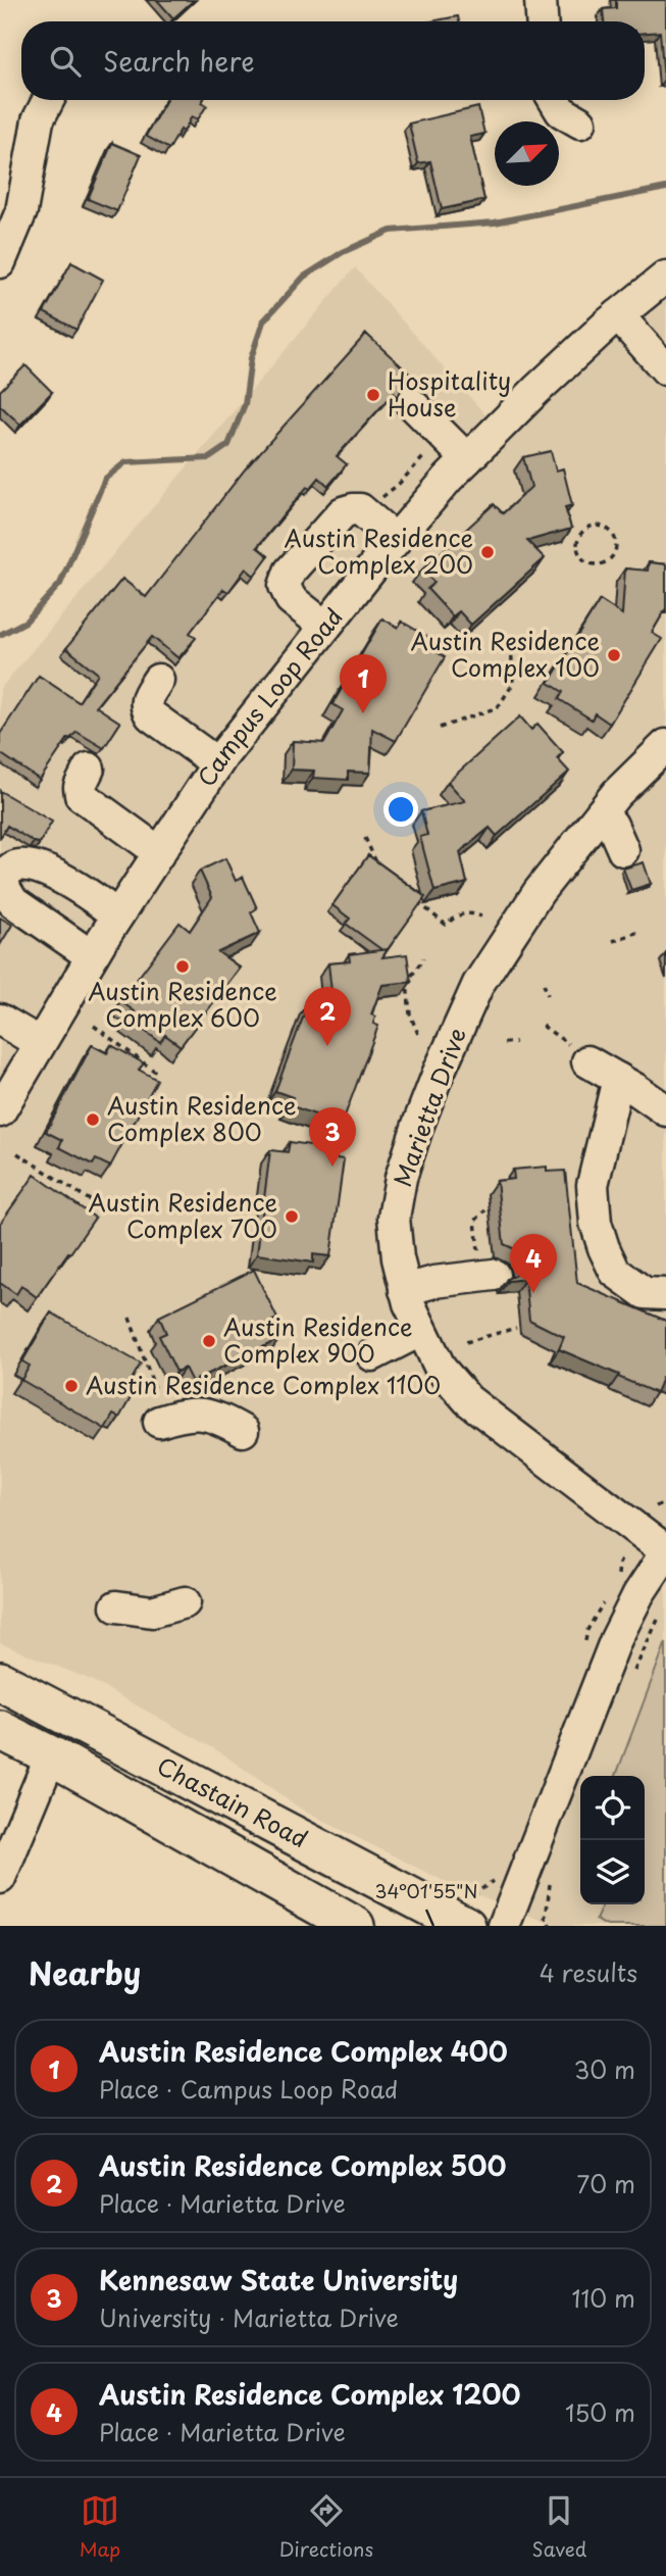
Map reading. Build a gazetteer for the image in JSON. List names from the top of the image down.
{
  "streets": {
    "main road": ["Chastain Road"],
    "street": ["Campus Loop Road", "Marietta Drive"]
  },
  "places": [
    "Hospitality House",
    "Austin Residence Complex 200",
    "Austin Residence Complex 100",
    "Austin Residence Complex 600",
    "Austin Residence Complex 800",
    "Austin Residence Complex 700",
    "Austin Residence Complex 900",
    "Austin Residence Complex 1100"
  ],
  "north": "top right",
  "page": {
    "search": "Search here",
    "pins": [
      "1",
      "2",
      "3",
      "4"
    ],
    "heading": ["Nearby", "4 results"],
    "list": [
      {
        "mark": "1",
        "name": "Austin Residence Complex 400",
        "note": "Place · Campus Loop Road",
        "value": "30 m"
      },
      {
        "mark": "2",
        "name": "Austin Residence Complex 500",
        "note": "Place · Marietta Drive",
        "value": "70 m"
      },
      {
        "mark": "3",
        "name": "Kennesaw State University",
        "note": "University · Marietta Drive",
        "value": "110 m"
      },
      {
        "mark": "4",
        "name": "Austin Residence Complex 1200",
        "note": "Place · Marietta Drive",
        "value": "150 m"
      }
    ],
    "nav": ["Map", "Directions", "Saved"]
  },
  "coordinates": ["34°01'55\"N"]
}
